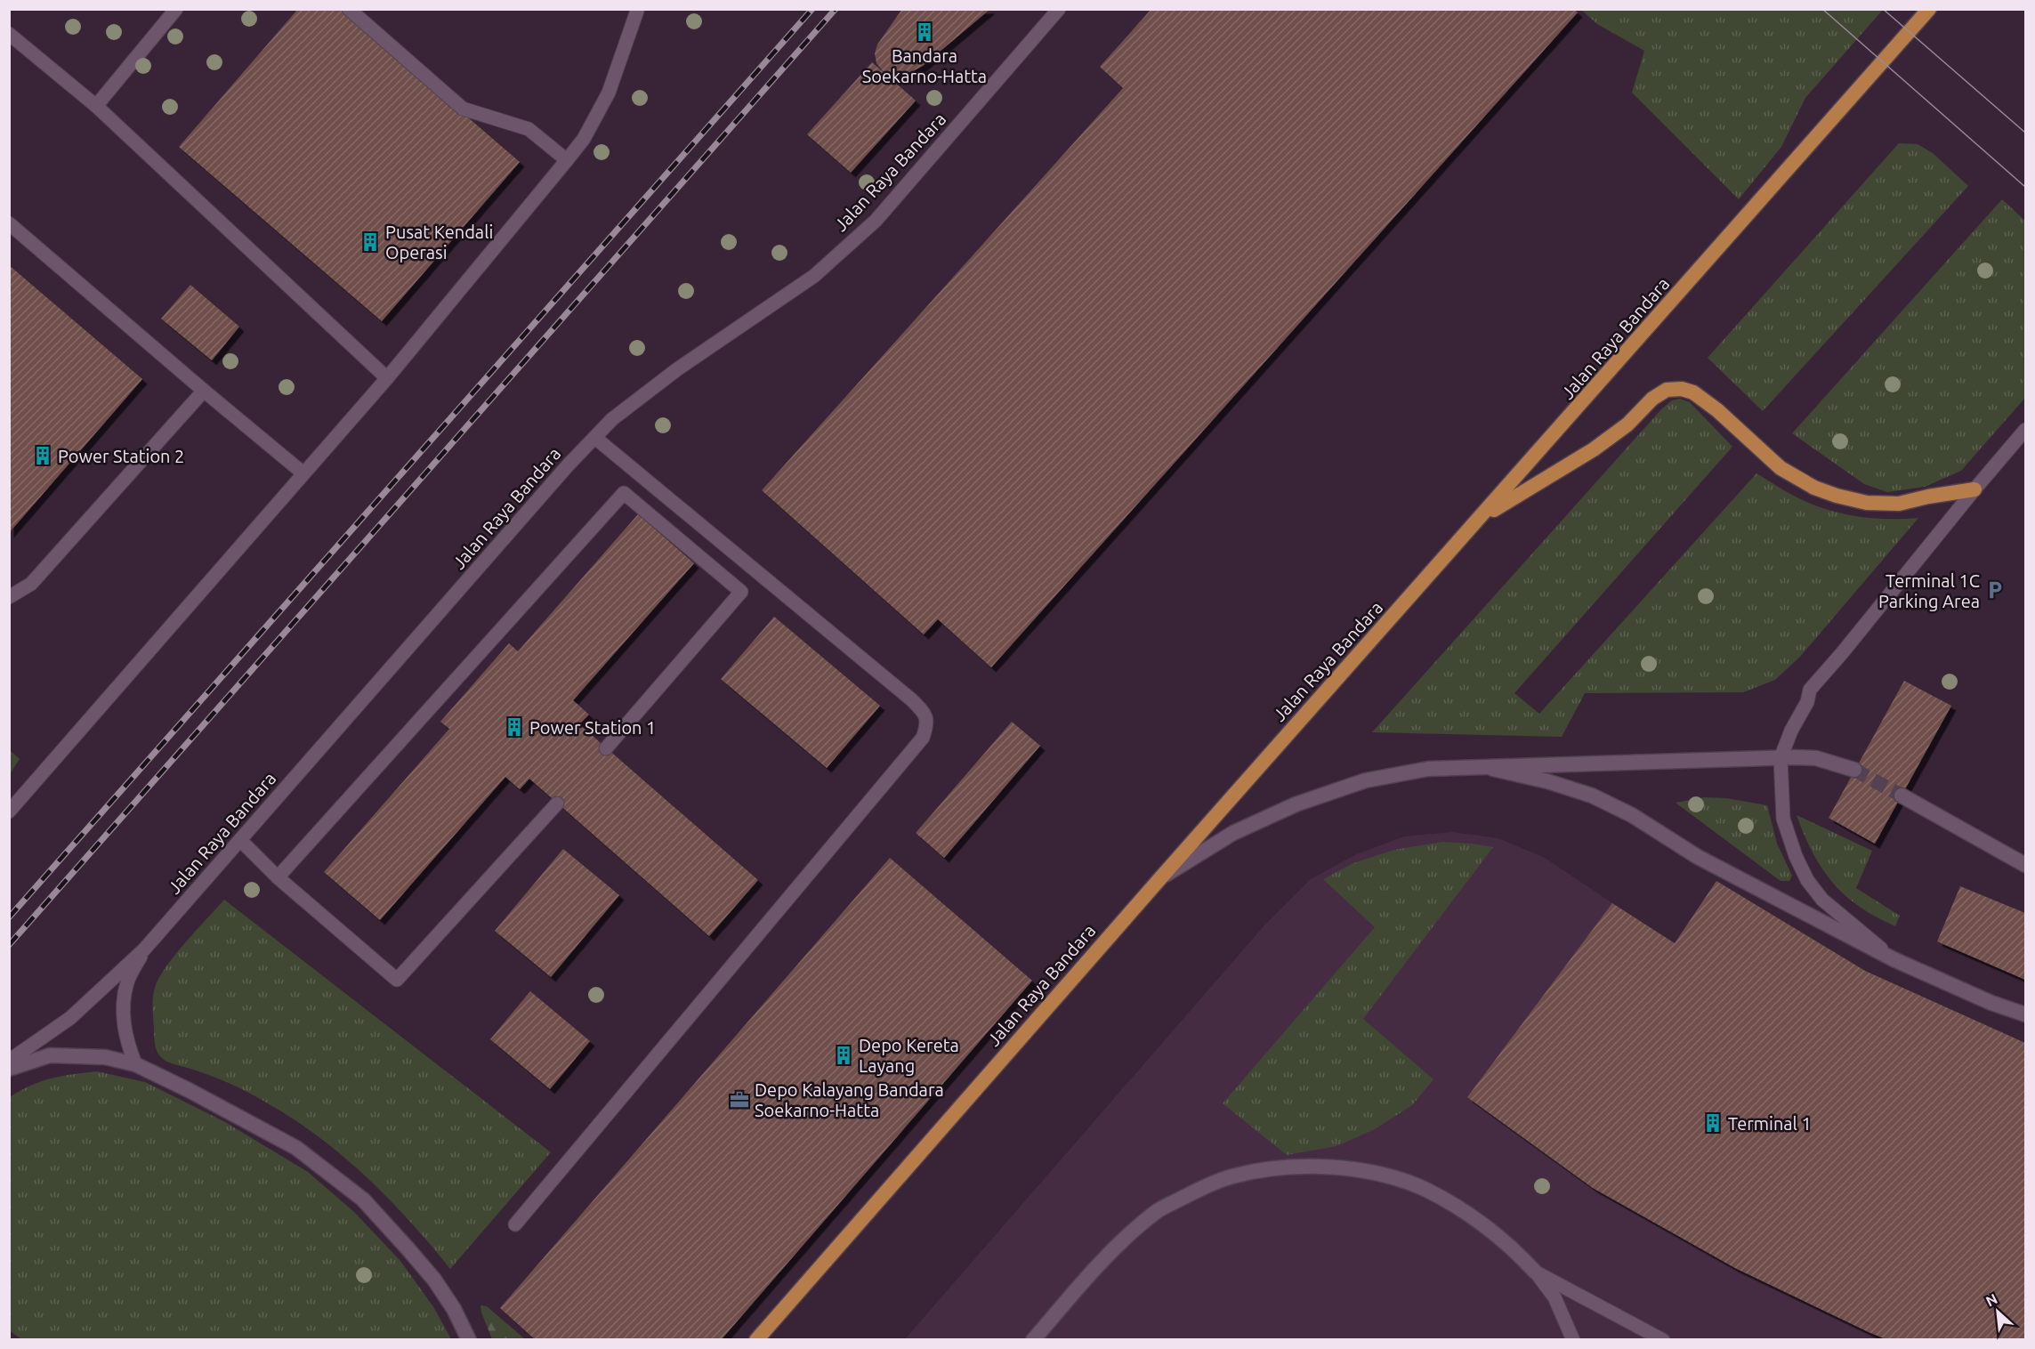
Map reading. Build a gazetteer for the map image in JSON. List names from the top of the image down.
{
  "streets": {
    "main road": ["Jalan Raya Bandara"]
  },
  "places": {
    "building": [
      "Bandara Soekarno-Hatta",
      "Pusat Kendali Operasi",
      "Power Station 2",
      "Power Station 1",
      "Depo Kereta Layang",
      "Terminal 1"
    ],
    "parking": ["Terminal 1C Parking Area"],
    "office": ["Depo Kalayang Bandara Soekarno-Hatta"]
  },
  "north": "top left"
}
